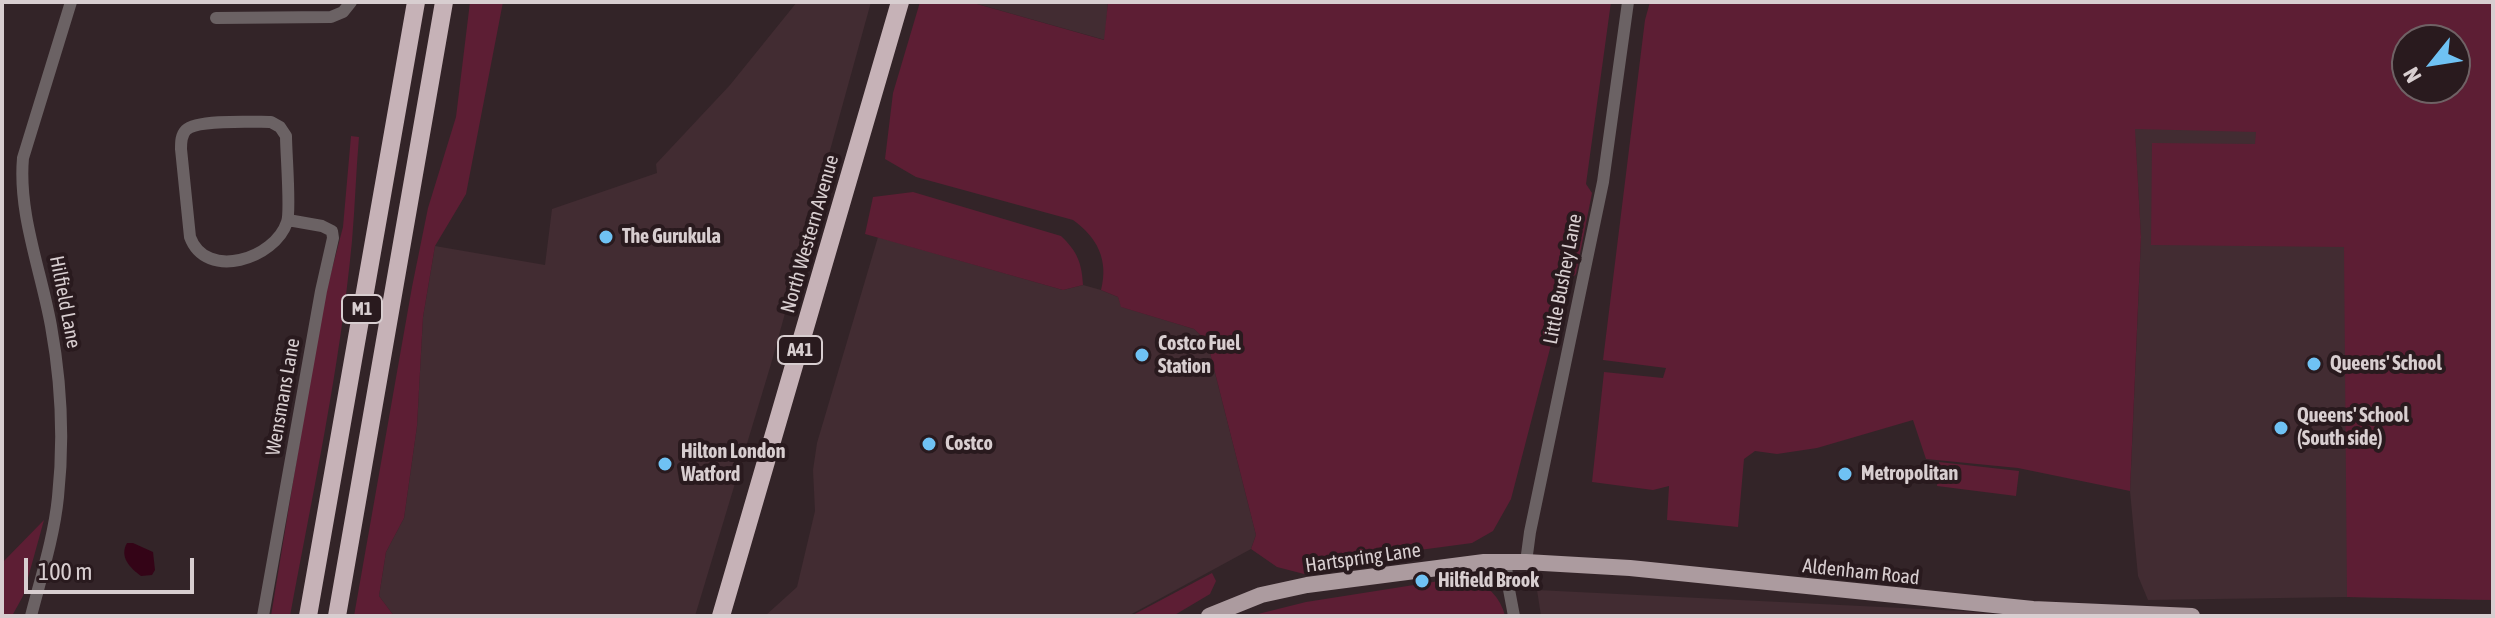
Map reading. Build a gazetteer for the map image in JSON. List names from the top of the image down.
{
  "streets": {
    "highway": ["North Western Avenue", "M1", "A41"],
    "main road": ["Hartspring Lane", "Aldenham Road"],
    "street": ["Little Bushey Lane", "Hilfield Lane", "Wensmans Lane"]
  },
  "crossings": [
    ["Little Bushey Lane", "Hartspring Lane"],
    ["Little Bushey Lane", "Aldenham Road"],
    ["Hartspring Lane", "Aldenham Road"]
  ],
  "places": [
    "The Gurukula",
    "Costco Fuel Station",
    "Queens' School",
    "Queens' School (South side)",
    "Costco",
    "Hilton London Watford",
    "Metropolitan",
    "Hilfield Brook"
  ],
  "scale_bar": "100 m",
  "north": "bottom left"
}
